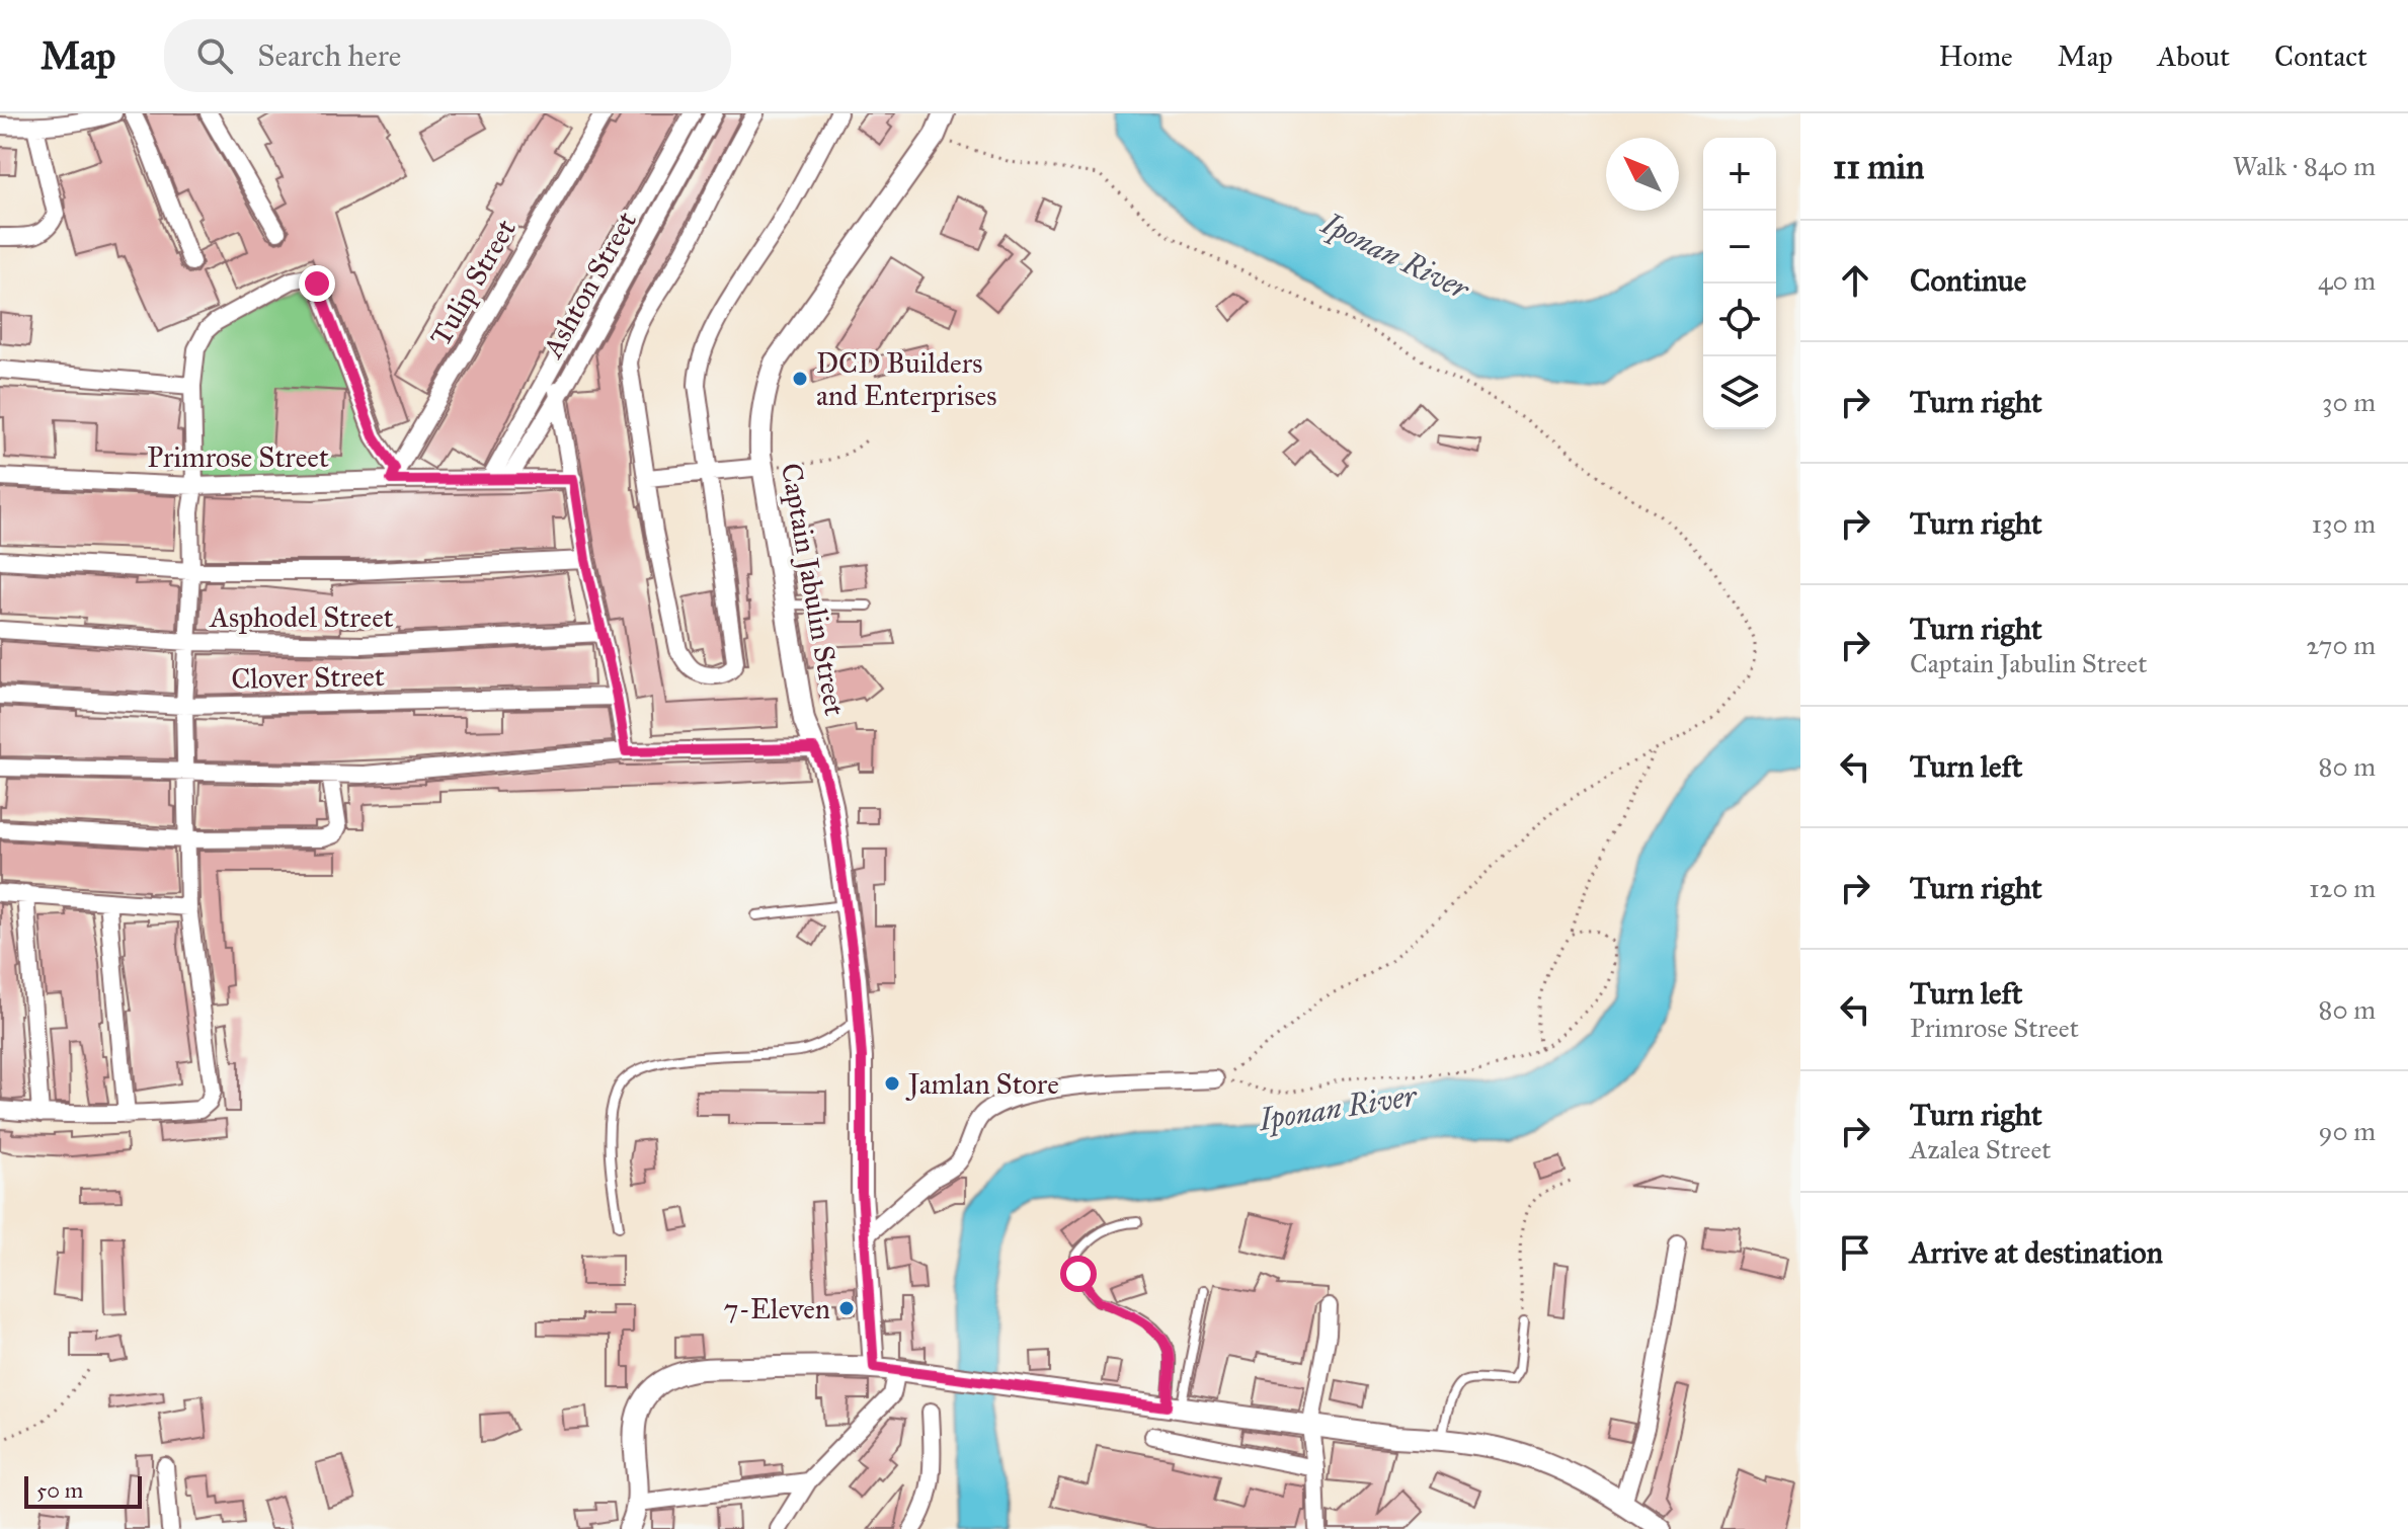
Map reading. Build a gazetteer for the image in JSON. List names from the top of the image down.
{
  "streets": {
    "street": [
      "Tulip Street",
      "Ashton Street",
      "Primrose Street",
      "Captain Jabulin Street",
      "Asphodel Street",
      "Clover Street"
    ]
  },
  "crossings": [
    ["Tulip Street", "Primrose Street"],
    ["Ashton Street", "Primrose Street"]
  ],
  "water": ["Iponan River"],
  "places": ["DCD Builders and Enterprises", "Jamlan Store", "7-Eleven"],
  "scale_bar": "50 m",
  "north": "top left",
  "page": {
    "header": "Map",
    "search": "Search here",
    "nav": [
      "Home",
      "Map",
      "About",
      "Contact"
    ],
    "heading": ["11 min", "Walk · 840 m"],
    "map_buttons": ["+", "−"],
    "list": [
      ["Continue", "40 m"],
      ["Turn right", "30 m"],
      ["Turn right", "130 m"],
      ["Turn right", "Captain Jabulin Street", "270 m"],
      ["Turn left", "80 m"],
      ["Turn right", "120 m"],
      ["Turn left", "Primrose Street", "80 m"],
      ["Turn right", "Azalea Street", "90 m"],
      "Arrive at destination"
    ],
    "scale": "50 m"
  }
}
